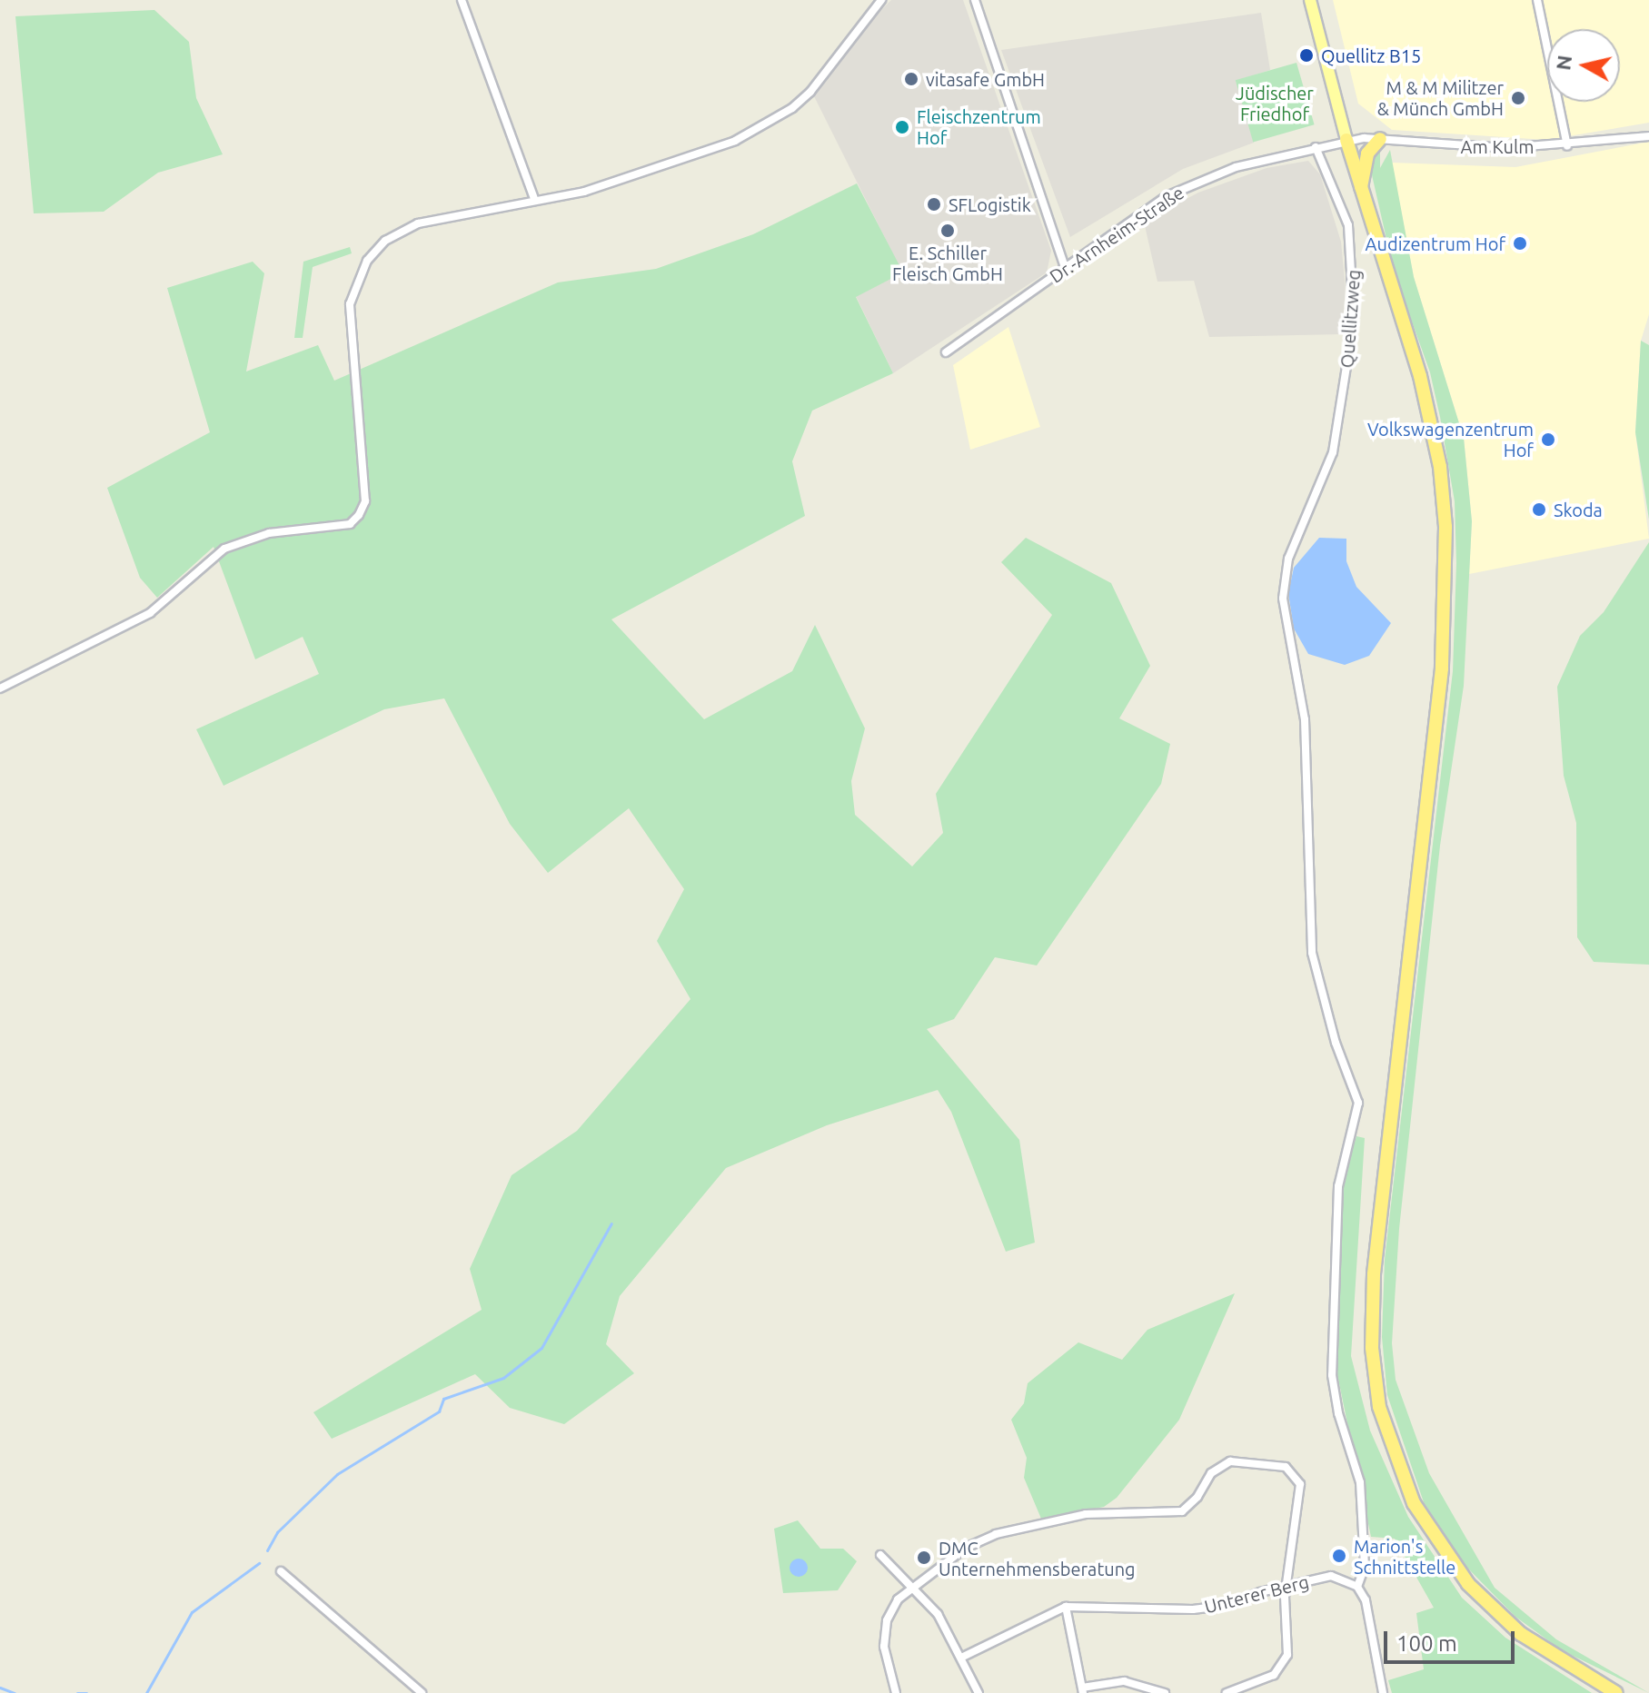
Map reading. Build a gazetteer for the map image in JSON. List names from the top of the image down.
{
  "streets": {
    "street": [
      "Am Kulm",
      "Dr.-Arnheim-Straße",
      "Quellitzweg",
      "Unterer Berg"
    ]
  },
  "crossings": [
    ["Am Kulm", "Dr.-Arnheim-Straße"],
    ["Dr.-Arnheim-Straße", "Quellitzweg"],
    ["Quellitzweg", "Unterer Berg"]
  ],
  "parks": ["Jüdischer Friedhof"],
  "places": [
    "Quellitz B15",
    "vitasafe GmbH",
    "M & M Militzer & Münch GmbH",
    "Fleischzentrum Hof",
    "SFLogistik",
    "E. Schiller Fleisch GmbH",
    "Audizentrum Hof",
    "Volkswagenzentrum Hof",
    "Skoda",
    "Marion's Schnittstelle",
    "DMC Unternehmensberatung"
  ],
  "scale_bar": "100 m",
  "north": "left"
}
